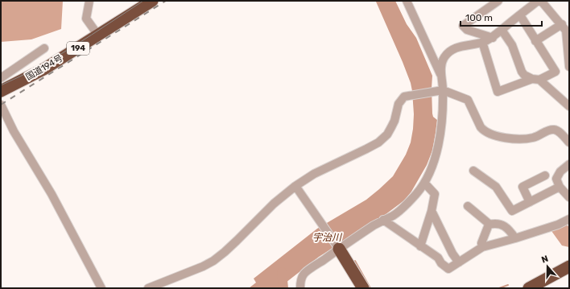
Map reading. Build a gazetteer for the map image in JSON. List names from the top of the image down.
{
  "streets": {
    "highway": ["194", "国道194号"]
  },
  "water": ["宇治川"],
  "scale_bar": "100 m",
  "north": "top"
}
